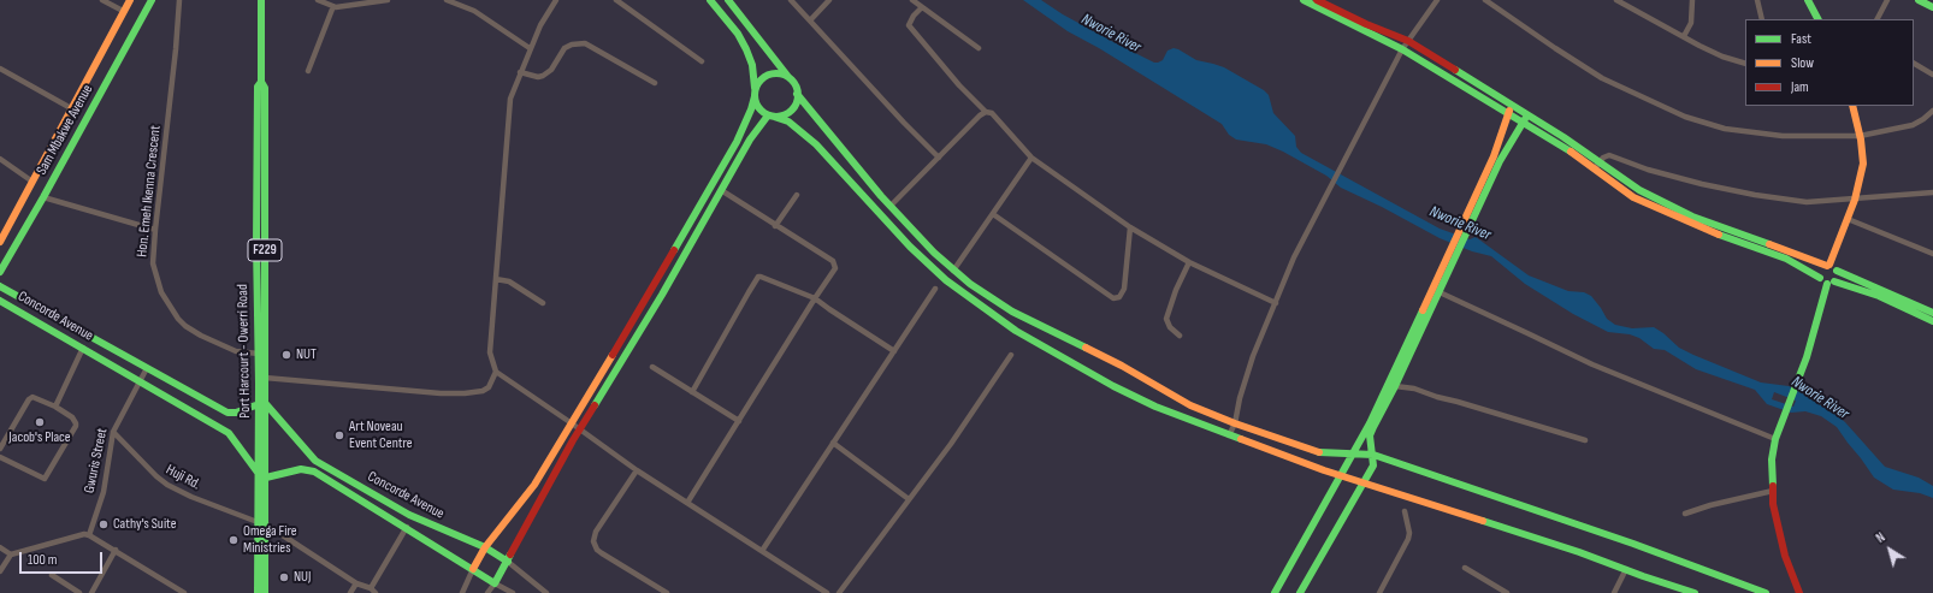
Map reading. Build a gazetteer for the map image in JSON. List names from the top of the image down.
{
  "streets": {
    "main road": [
      "Sam Mbakwe Avenue",
      "F229",
      "Concorde Avenue",
      "Port Harcourt - Owerri Road"
    ],
    "street": ["Hon. Emeh Ikenna Crescent", "Gwuris Street", "Huji Rd."]
  },
  "crossings": [
    ["Hon. Emeh Ikenna Crescent", "Port Harcourt - Owerri Road"],
    ["Concorde Avenue", "Port Harcourt - Owerri Road"],
    ["Concorde Avenue", "Gwuris Street"],
    ["Port Harcourt - Owerri Road", "Huji Rd."],
    ["Gwuris Street", "Huji Rd."]
  ],
  "water": ["Nworie River"],
  "places": [
    "NUT",
    "Jacob's Place",
    "Art Noveau Event Centre",
    "Cathy's Suite",
    "Omega Fire Ministries",
    "NUJ"
  ],
  "legend": ["Fast", "Slow", "Jam"],
  "scale_bar": "100 m",
  "north": "top left"
}
